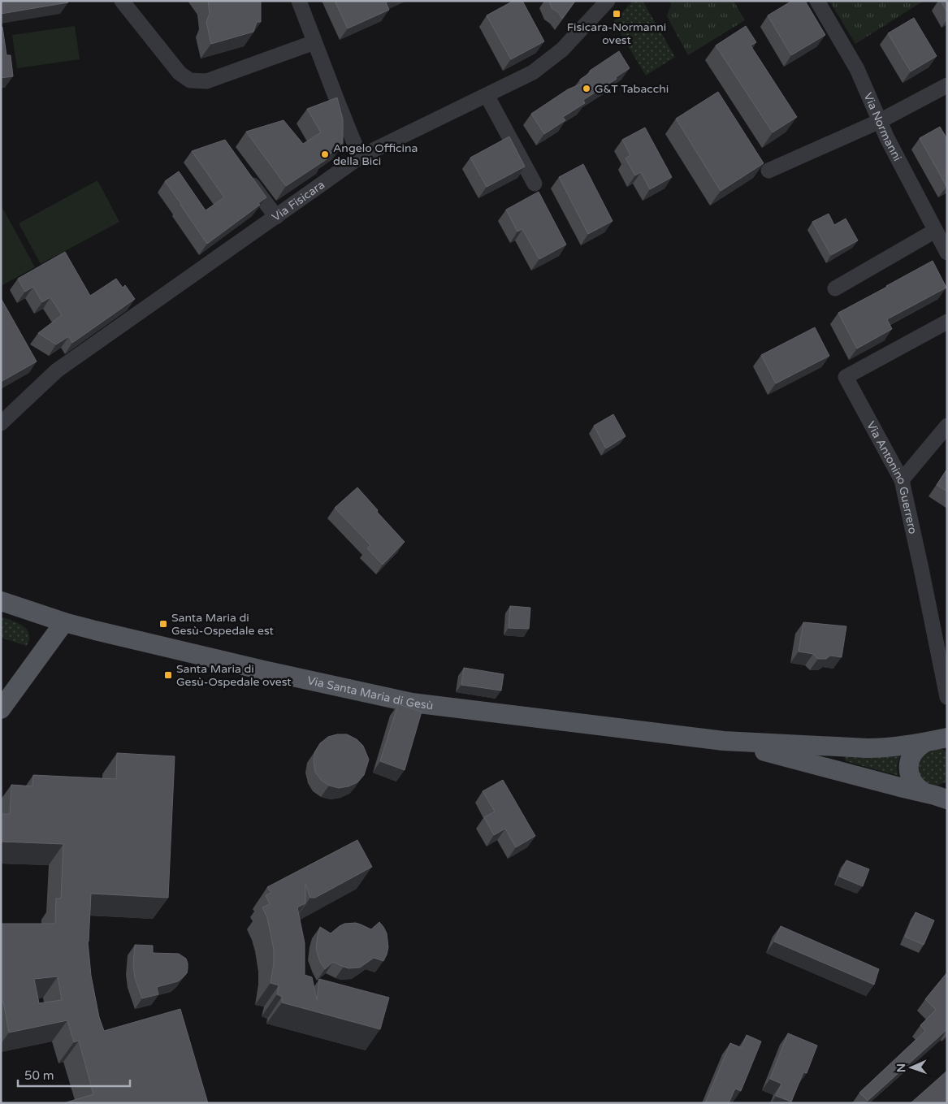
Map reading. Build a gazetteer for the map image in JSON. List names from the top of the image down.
{
  "streets": {
    "main road": ["Via Santa Maria di Gesù"],
    "street": ["Via Normanni", "Via Fisicara", "Via Antonino Guerrero"]
  },
  "places": {
    "transit": ["Fisicara-Normanni ovest", "Santa Maria di Gesù-Ospedale est", "Santa Maria di Gesù-Ospedale ovest"],
    "other": ["G&T Tabacchi", "Angelo Officina della Bici"]
  },
  "scale_bar": "50 m",
  "north": "left"
}
